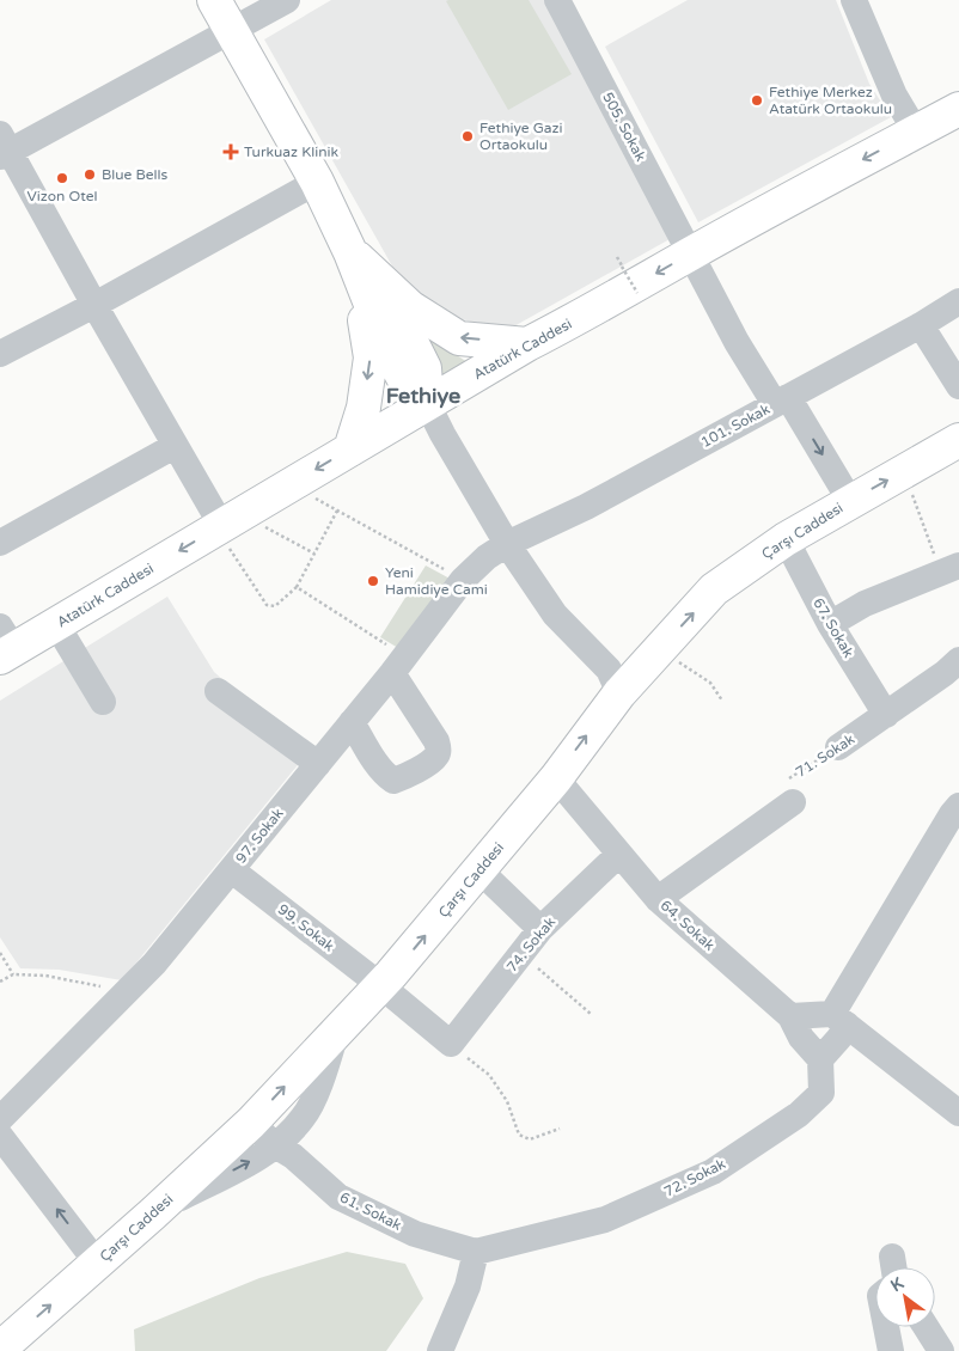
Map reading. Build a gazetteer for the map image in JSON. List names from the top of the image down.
{
  "streets": {
    "main road": ["Atatürk Caddesi", "Çarşı Caddesi"],
    "street": [
      "505. Sokak",
      "101. Sokak",
      "67. Sokak",
      "71. Sokak",
      "97. Sokak",
      "64. Sokak",
      "99. Sokak",
      "74. Sokak",
      "72. Sokak",
      "61. Sokak"
    ]
  },
  "crossings": [
    ["505. Sokak", "Atatürk Caddesi"],
    ["505. Sokak", "101. Sokak"],
    ["505. Sokak", "Çarşı Caddesi"],
    ["101. Sokak", "97. Sokak"],
    ["Çarşı Caddesi", "67. Sokak"],
    ["Çarşı Caddesi", "64. Sokak"],
    ["Çarşı Caddesi", "99. Sokak"],
    ["Çarşı Caddesi", "61. Sokak"],
    ["67. Sokak", "71. Sokak"],
    ["97. Sokak", "99. Sokak"],
    ["64. Sokak", "74. Sokak"],
    ["64. Sokak", "72. Sokak"],
    ["99. Sokak", "74. Sokak"],
    ["72. Sokak", "61. Sokak"]
  ],
  "one_way": ["Atatürk Caddesi", "Çarşı Caddesi"],
  "districts": ["Fethiye"],
  "places": {
    "other": [
      "Fethiye Merkez Atatürk Ortaokulu",
      "Fethiye Gazi Ortaokulu",
      "Blue Bells",
      "Vizon Otel",
      "Yeni Hamidiye Cami"
    ],
    "health": ["Turkuaz Klinik"]
  },
  "north": "top left"
}
